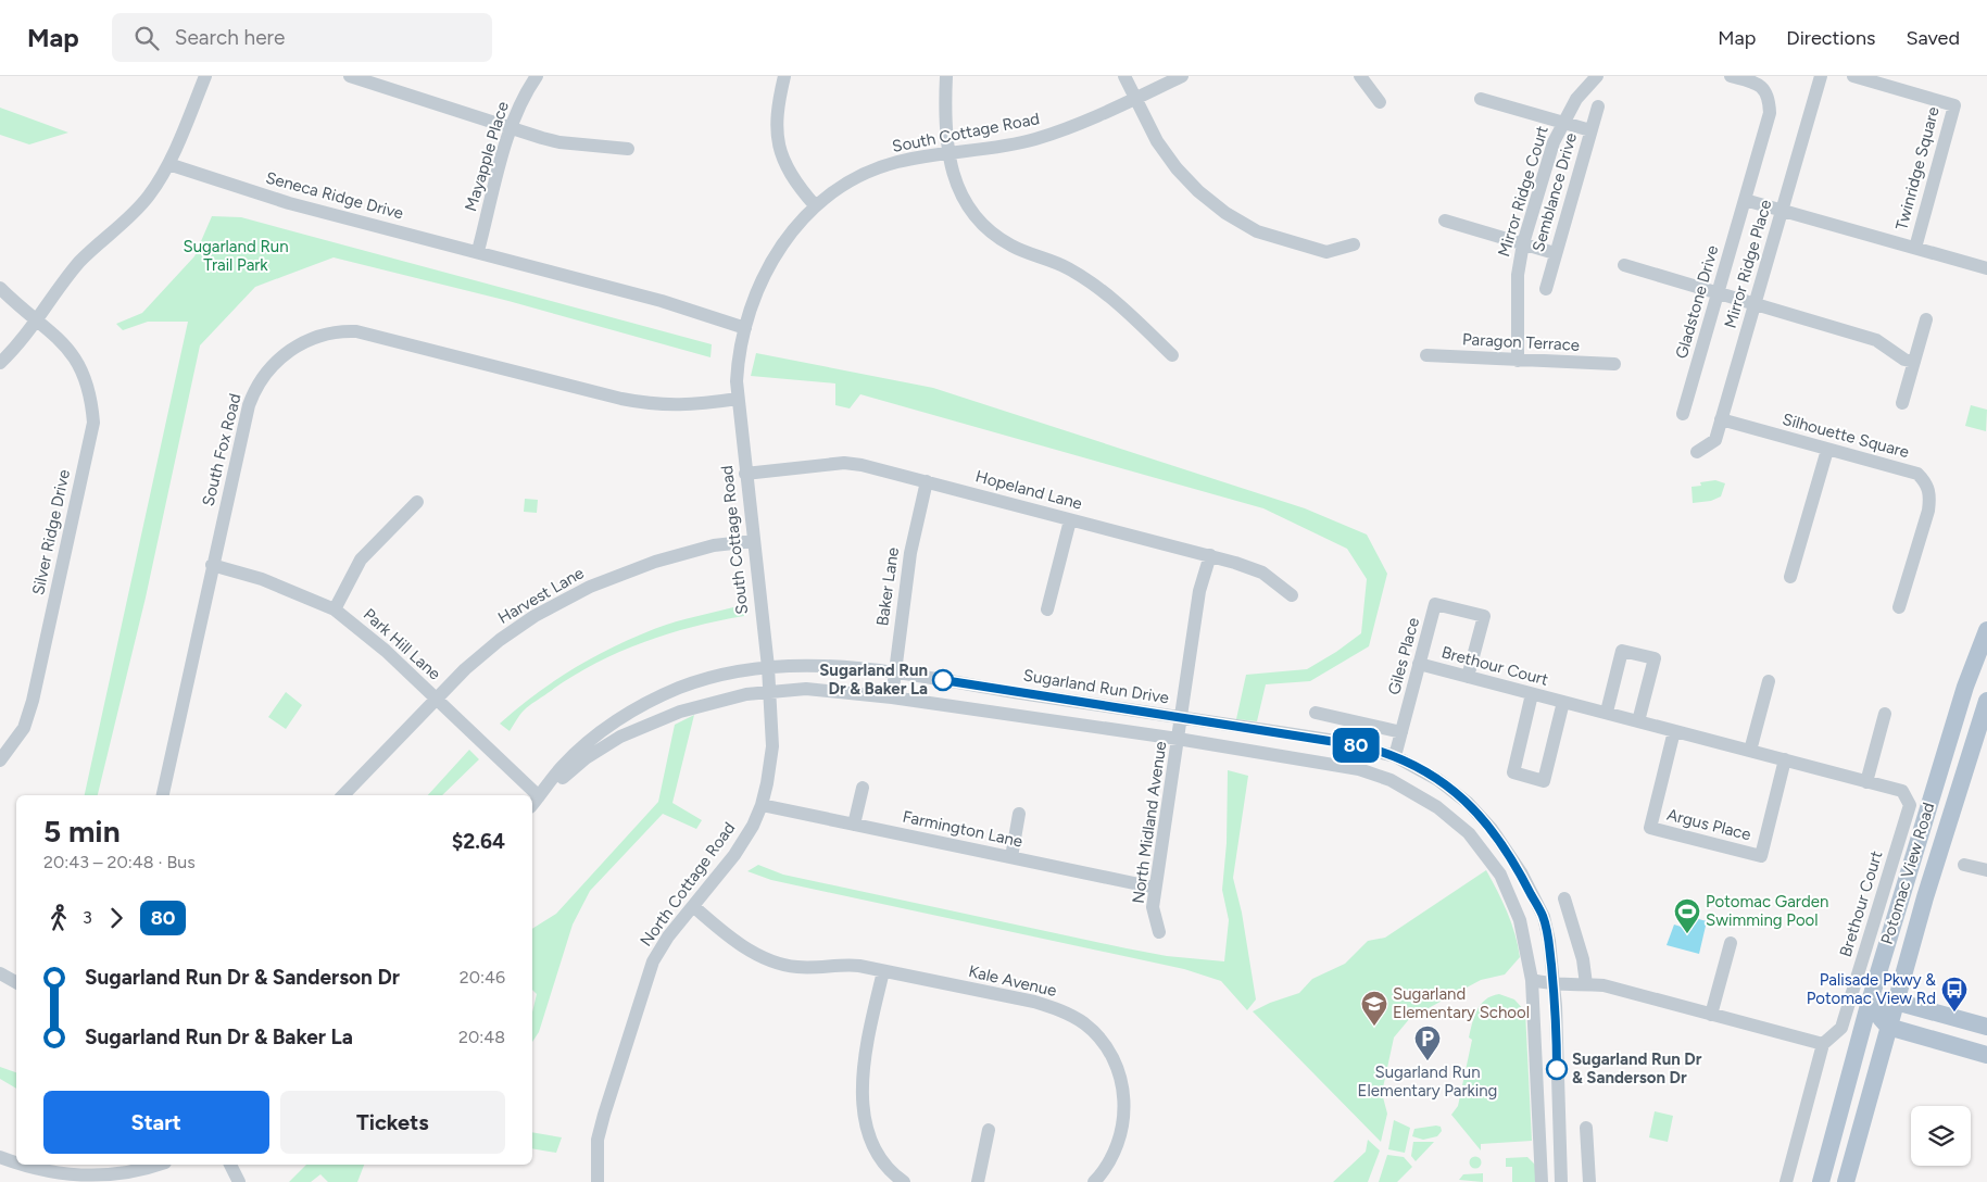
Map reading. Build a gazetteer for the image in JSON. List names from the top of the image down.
{
  "streets": {
    "main road": ["Potomac View Road"],
    "street": [
      "South Cottage Road",
      "Mayapple Place",
      "Twinridge Square",
      "Mirror Ridge Court",
      "Semblance Drive",
      "Seneca Ridge Drive",
      "Mirror Ridge Place",
      "Gladstone Drive",
      "Paragon Terrace",
      "Silhouette Square",
      "South Fox Road",
      "Hopeland Lane",
      "Silver Ridge Drive",
      "Baker Lane",
      "Harvest Lane",
      "Park Hill Lane",
      "Giles Place",
      "Brethour Court",
      "Sugarland Run Drive",
      "North Midland Avenue",
      "Argus Place",
      "Farmington Lane",
      "North Cottage Road",
      "Kale Avenue"
    ]
  },
  "crossings": [
    ["South Cottage Road", "Seneca Ridge Drive"],
    ["South Cottage Road", "South Fox Road"],
    ["South Cottage Road", "Hopeland Lane"],
    ["South Cottage Road", "Harvest Lane"],
    ["South Cottage Road", "Sugarland Run Drive"],
    ["South Cottage Road", "North Cottage Road"],
    ["Mayapple Place", "Seneca Ridge Drive"],
    ["Twinridge Square", "Mirror Ridge Place"],
    ["Mirror Ridge Court", "Paragon Terrace"],
    ["Mirror Ridge Place", "Silhouette Square"],
    ["South Fox Road", "Park Hill Lane"],
    ["Hopeland Lane", "Baker Lane"],
    ["Hopeland Lane", "North Midland Avenue"],
    ["Baker Lane", "Sugarland Run Drive"],
    ["Harvest Lane", "Park Hill Lane"],
    ["Giles Place", "Brethour Court"],
    ["Giles Place", "Sugarland Run Drive"],
    ["Brethour Court", "Argus Place"],
    ["Sugarland Run Drive", "North Midland Avenue"],
    ["Sugarland Run Drive", "North Cottage Road"],
    ["North Midland Avenue", "Farmington Lane"],
    ["Farmington Lane", "North Cottage Road"],
    ["North Cottage Road", "Kale Avenue"]
  ],
  "parks": ["Sugarland Run Trail Park"],
  "places": {
    "other": ["Sugarland Run Dr & Baker La", "Sugarland Run Dr & Sanderson Dr"],
    "sports": ["Potomac Garden Swimming Pool"],
    "bus stop": ["Palisade Pkwy & Potomac View Rd"],
    "school or university": ["Sugarland Elementary School"],
    "parking": ["Sugarland Run Elementary Parking"]
  },
  "lines": ["bus line 80"],
  "page": {
    "header": "Map",
    "search": "Search here",
    "nav": ["Map", "Directions", "Saved"],
    "on_map": "80",
    "heading": ["5 min", "20:43 – 20:48 · Bus", "$2.64"],
    "legs": ["3", "80"],
    "list": [
      {
        "name": "Sugarland Run Dr & Sanderson Dr",
        "value": "20:46"
      },
      {
        "name": "Sugarland Run Dr & Baker La",
        "value": "20:48"
      }
    ],
    "buttons": ["Start", "Tickets"]
  }
}
